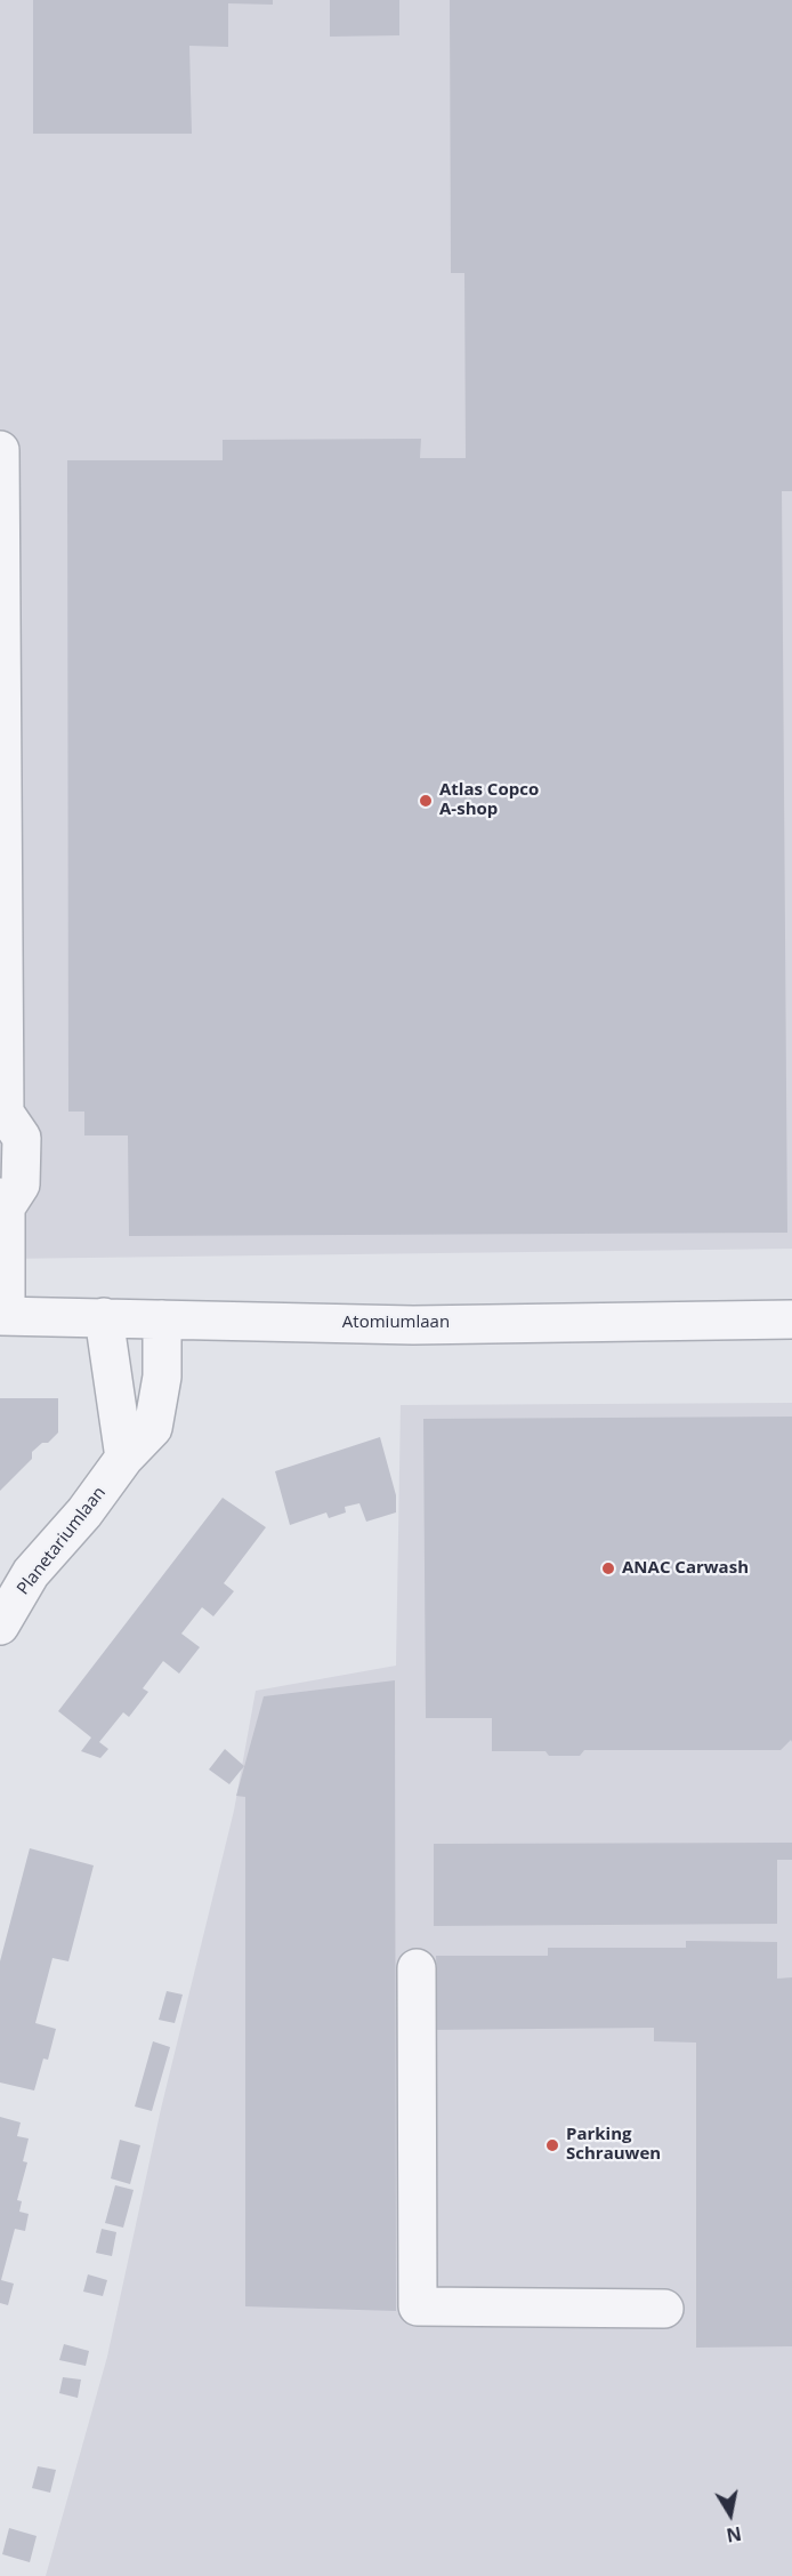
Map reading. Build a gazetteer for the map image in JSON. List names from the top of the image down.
{
  "streets": {
    "street": ["Atomiumlaan", "Planetariumlaan"]
  },
  "crossings": [
    ["Atomiumlaan", "Planetariumlaan"]
  ],
  "places": ["Atlas Copco A-shop", "ANAC Carwash", "Parking Schrauwen"],
  "north": "bottom"
}
